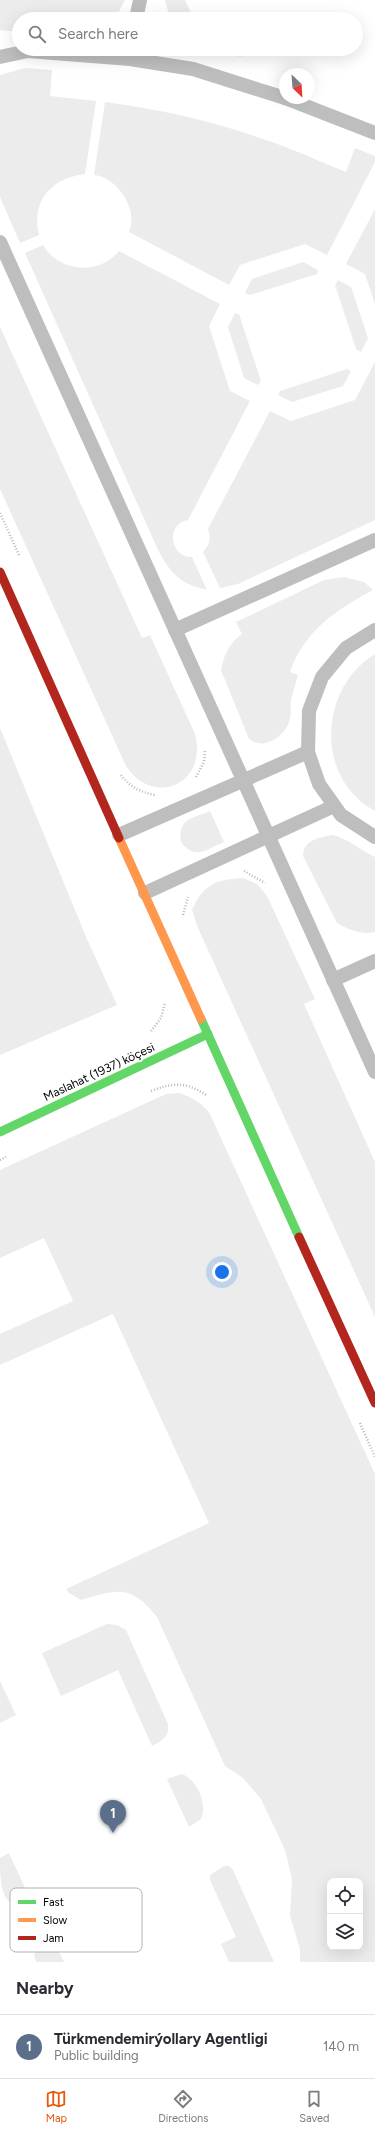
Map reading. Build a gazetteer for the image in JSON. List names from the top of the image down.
{
  "streets": {
    "street": ["Maslahat (1937) köçesi"]
  },
  "legend": ["Fast", "Slow", "Jam"],
  "north": "bottom right",
  "page": {
    "search": "Search here",
    "pins": "1",
    "heading": "Nearby",
    "list": [
      {
        "mark": "1",
        "name": "Türkmendemirýollary Agentligi",
        "note": "Public building",
        "value": "140 m"
      }
    ],
    "nav": ["Map", "Directions", "Saved"]
  }
}
